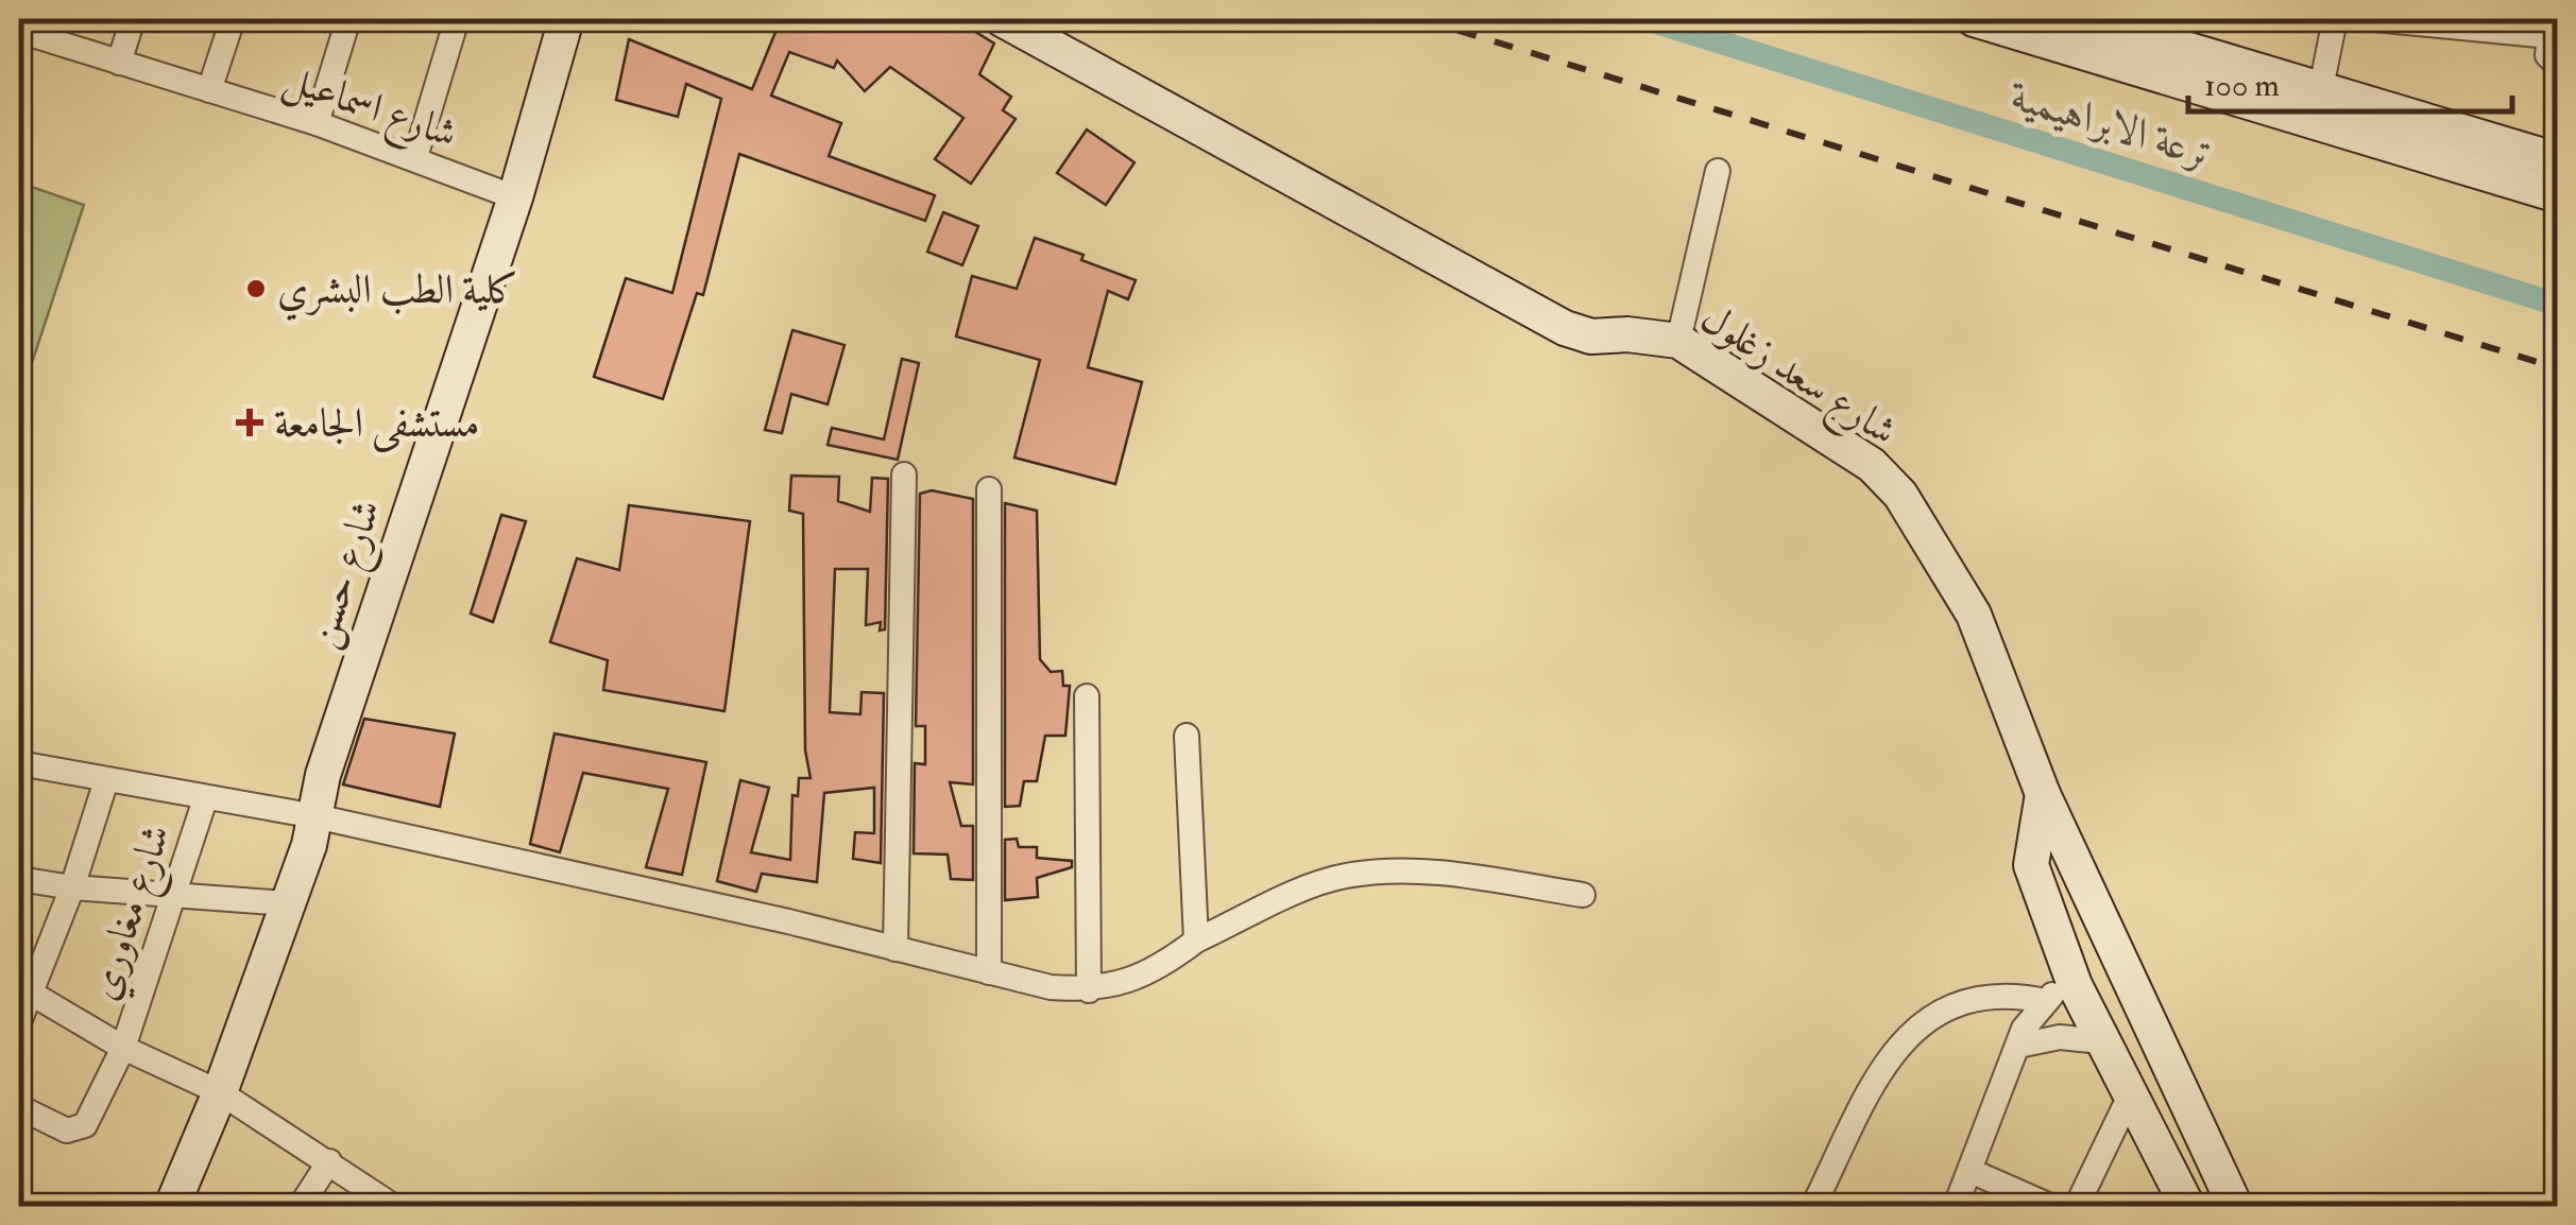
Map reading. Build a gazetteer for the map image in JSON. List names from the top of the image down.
{
  "streets": {
    "street": [
      "شارع اسماعيل",
      "شارع سعد زغلول",
      "شارع حسن",
      "شارع مغاوري"
    ]
  },
  "crossings": [
    ["شارع اسماعيل", "شارع حسن"]
  ],
  "water": ["ترعة الابراهيمية"],
  "places": {
    "other": ["كلية الطب البشري"],
    "health": ["مستشفى الجامعة"]
  },
  "scale_bar": "100 m"
}
